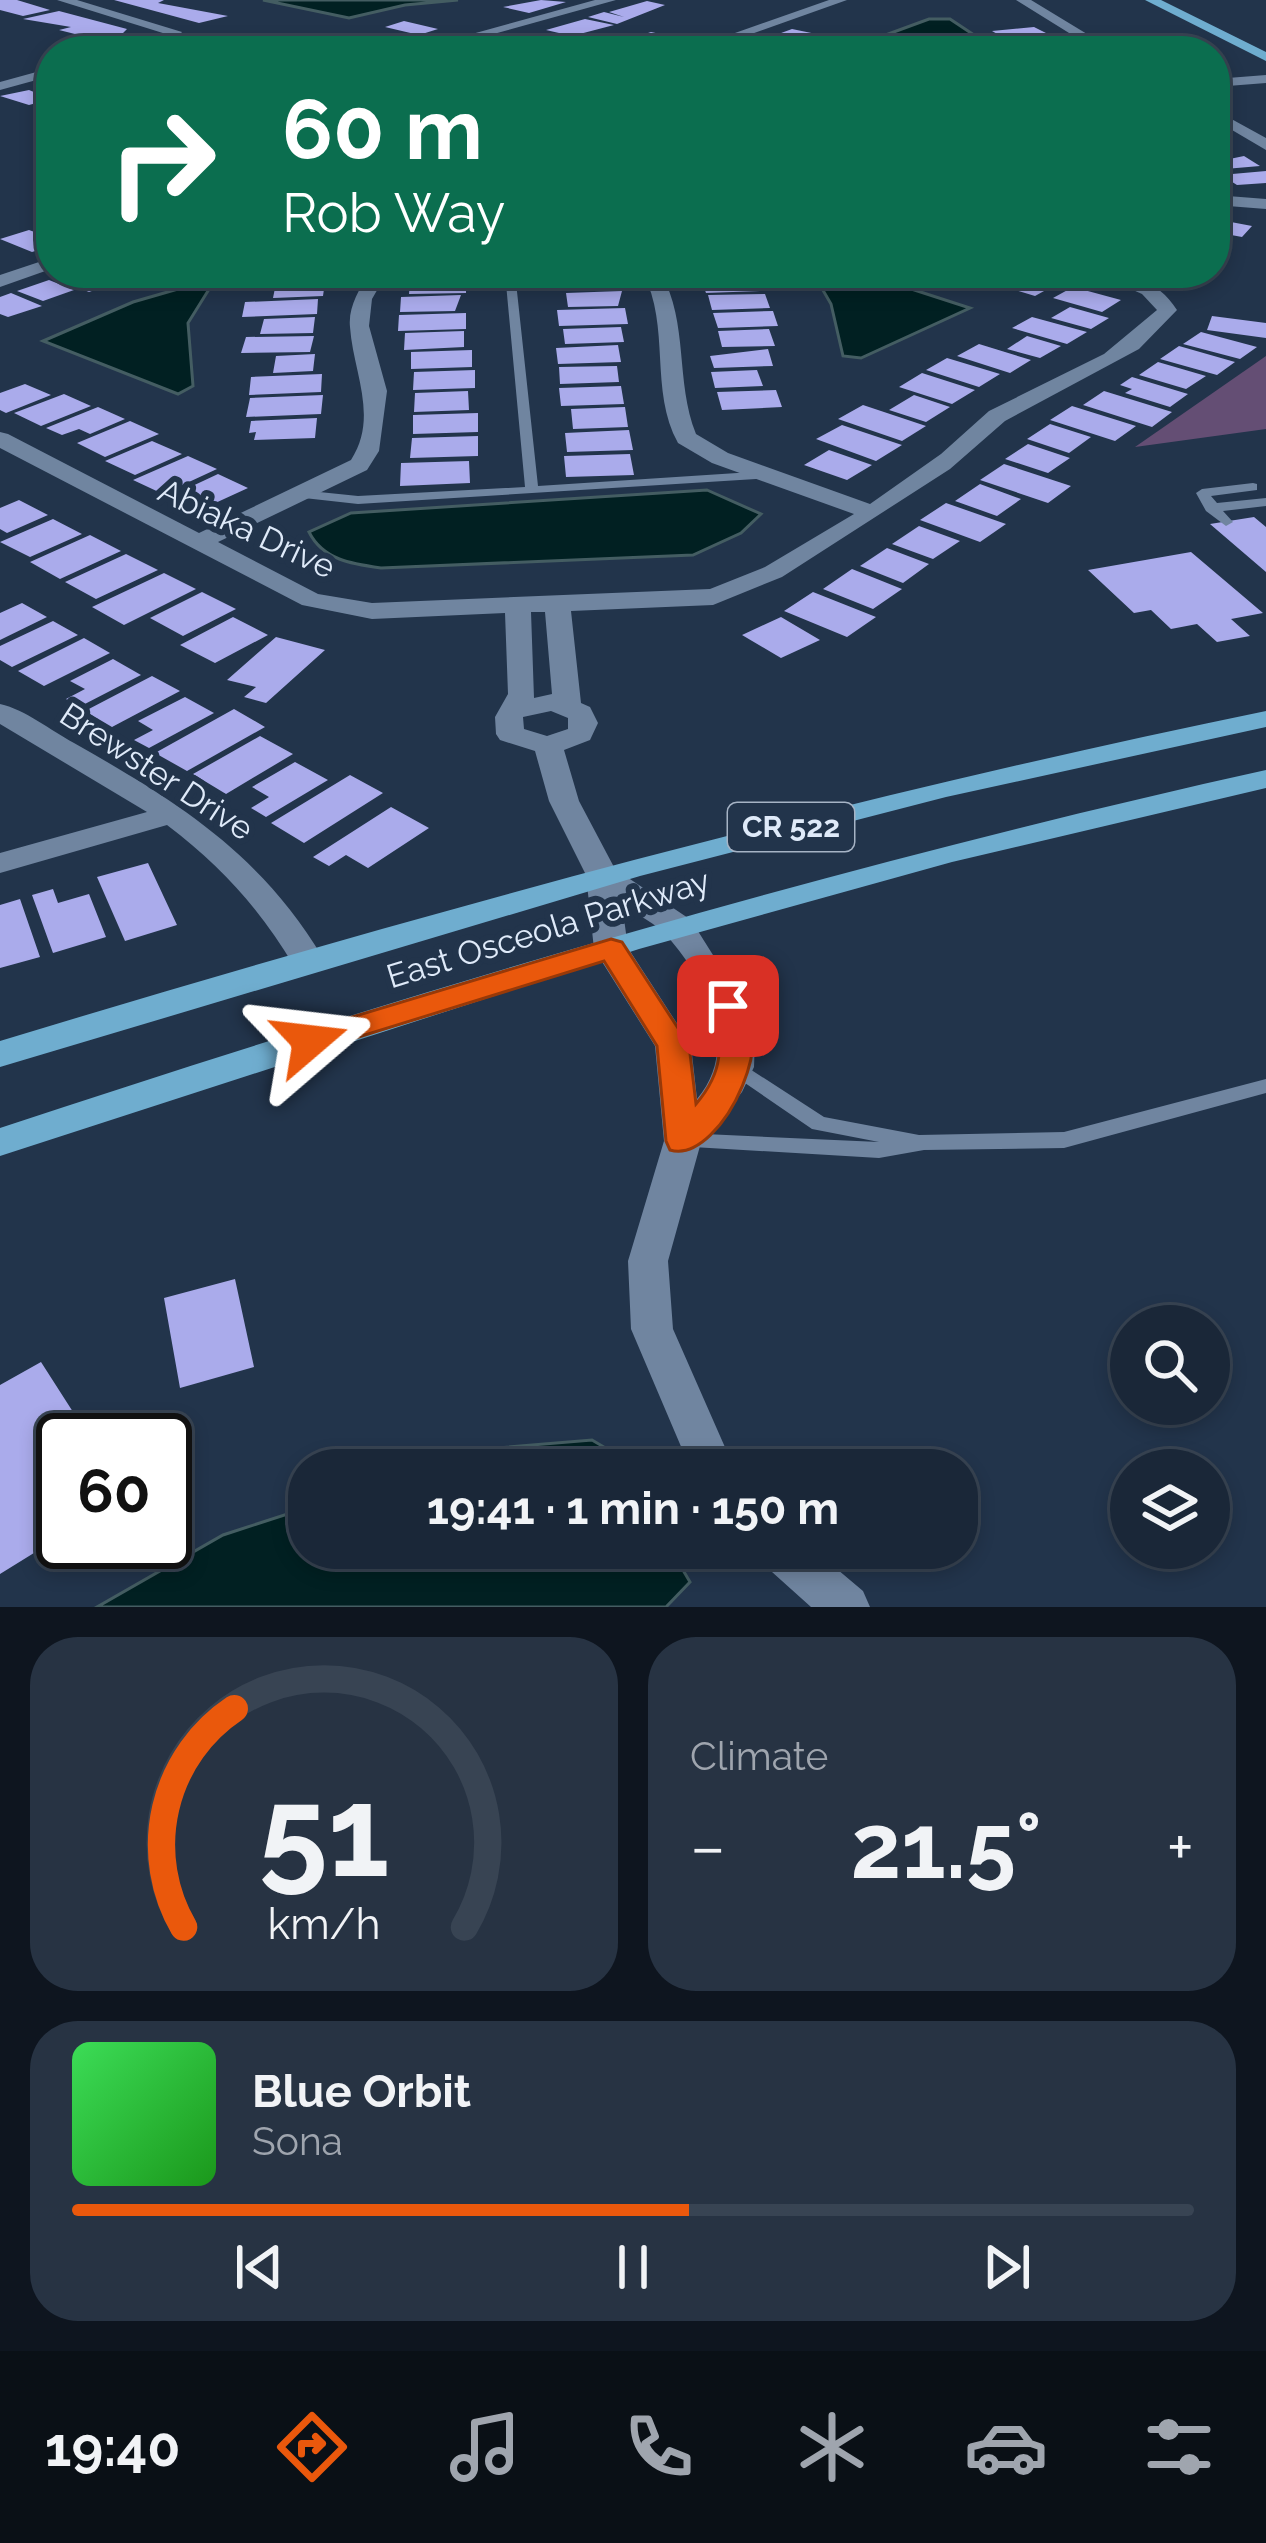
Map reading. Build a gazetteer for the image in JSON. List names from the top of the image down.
{
  "streets": {
    "main road": ["CR 522", "East Osceola Parkway"],
    "street": ["Abiaka Drive", "Brewster Drive"]
  },
  "crossings": [
    ["Brewster Drive", "East Osceola Parkway"]
  ],
  "page": {
    "turn": ["60 m", "Rob Way"],
    "limit": "60",
    "trip": "19:41 · 1 min · 150 m",
    "tile": "Climate",
    "heat": ["−", "21.5°", "+"],
    "song": ["Blue Orbit", "Sona"],
    "tabs": "19:40",
    "gauge": ["51", "km/h"]
  }
}
